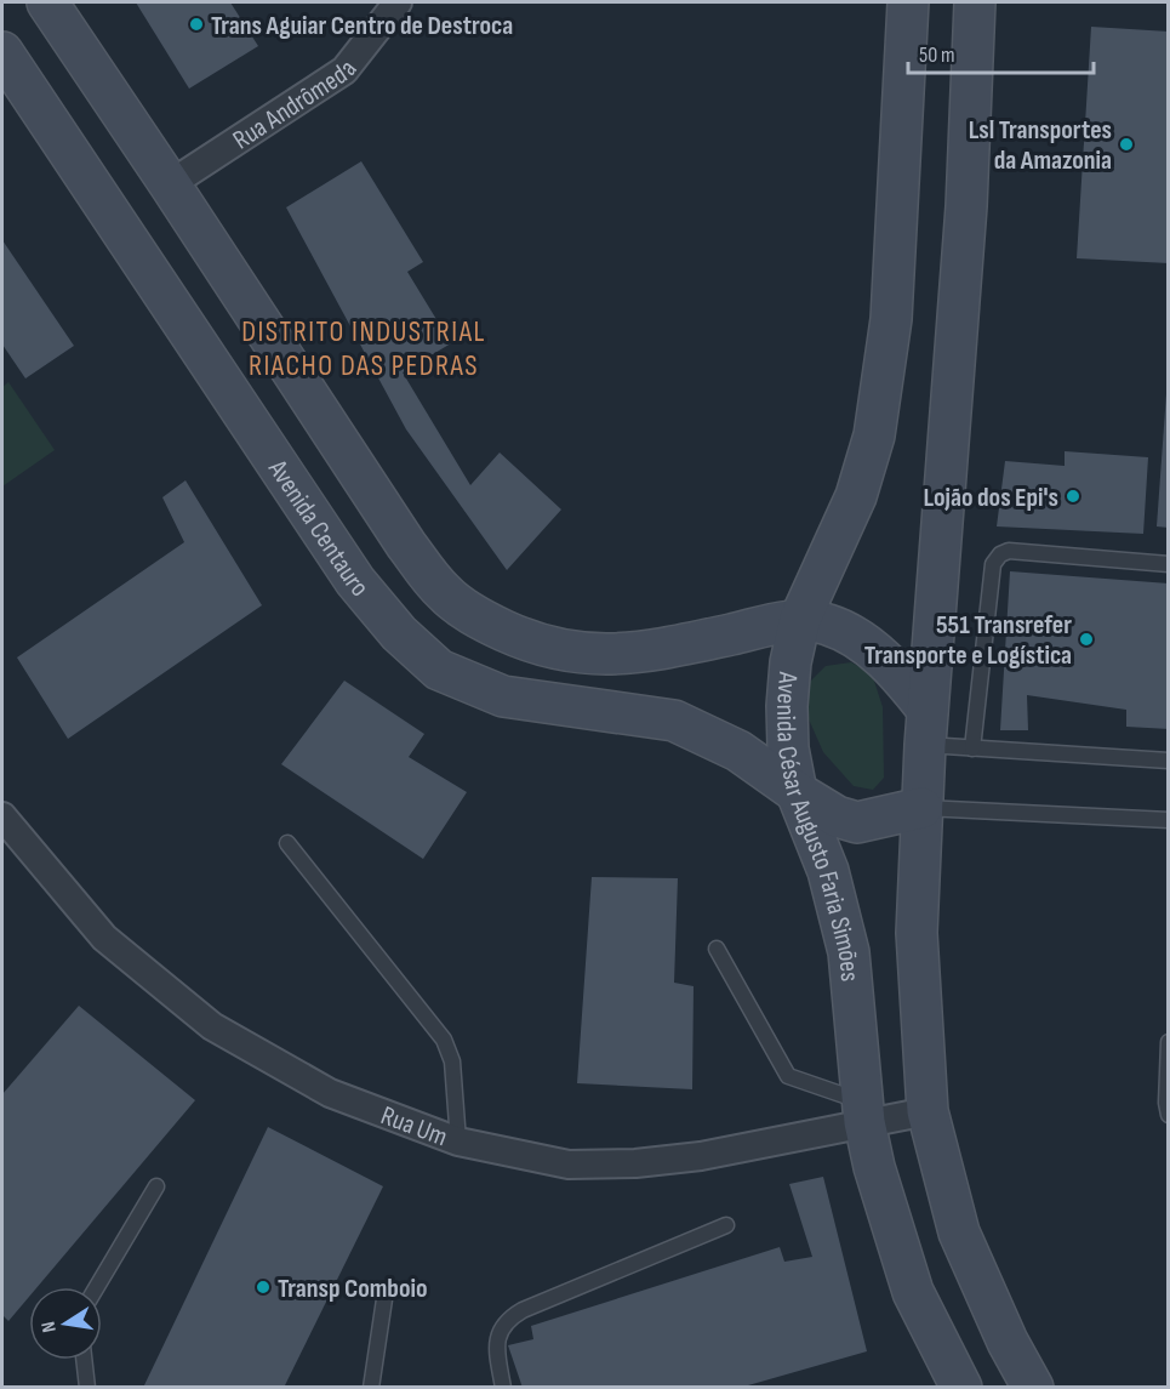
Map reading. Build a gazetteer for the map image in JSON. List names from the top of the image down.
{
  "streets": {
    "street": [
      "Rua Andrômeda",
      "Avenida Centauro",
      "Avenida César Augusto Faria Simões",
      "Rua Um"
    ]
  },
  "crossings": [
    ["Avenida Centauro", "Avenida César Augusto Faria Simões"],
    ["Avenida César Augusto Faria Simões", "Rua Um"]
  ],
  "districts": ["DISTRITO INDUSTRIAL RIACHO DAS PEDRAS"],
  "places": [
    "Trans Aguiar Centro de Destroca",
    "Lsl Transportes da Amazonia",
    "Lojão dos Epi's",
    "551 Transrefer Transporte e Logística",
    "Transp Comboio"
  ],
  "scale_bar": "50 m",
  "north": "left"
}
